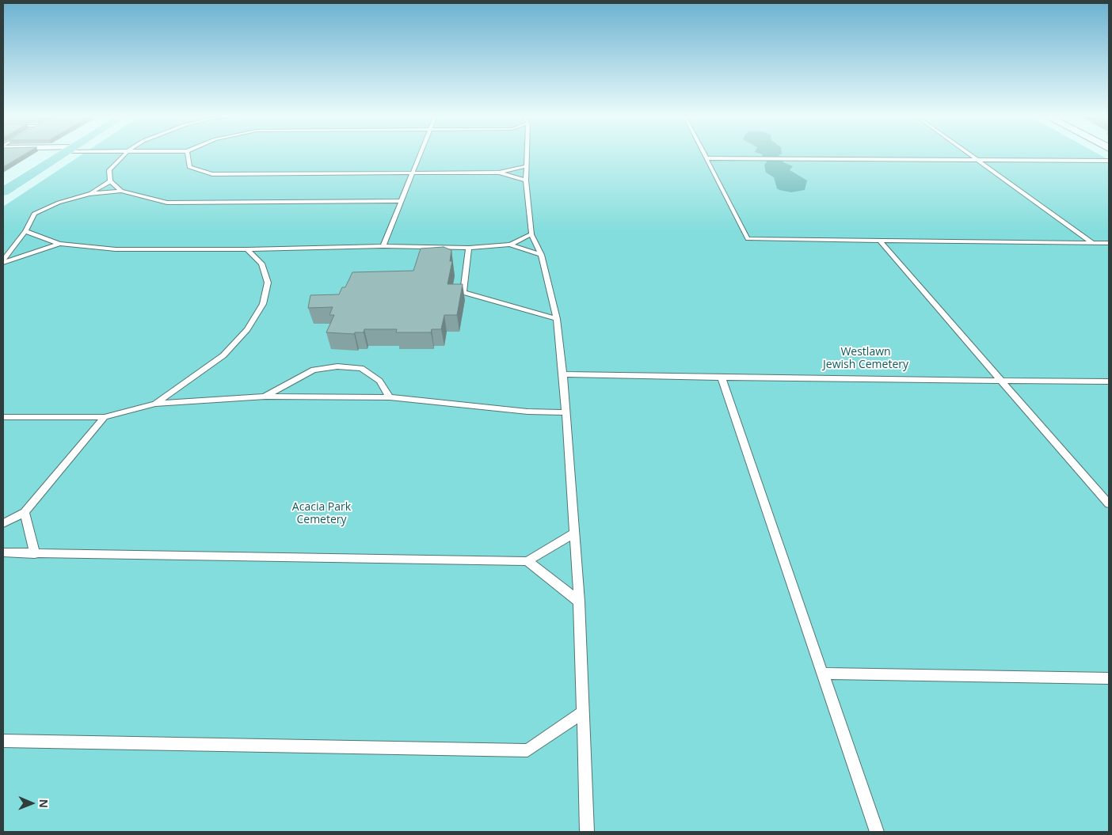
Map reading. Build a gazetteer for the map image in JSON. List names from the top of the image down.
{
  "parks": ["Westlawn Jewish Cemetery", "Acacia Park Cemetery"],
  "north": "right"
}
